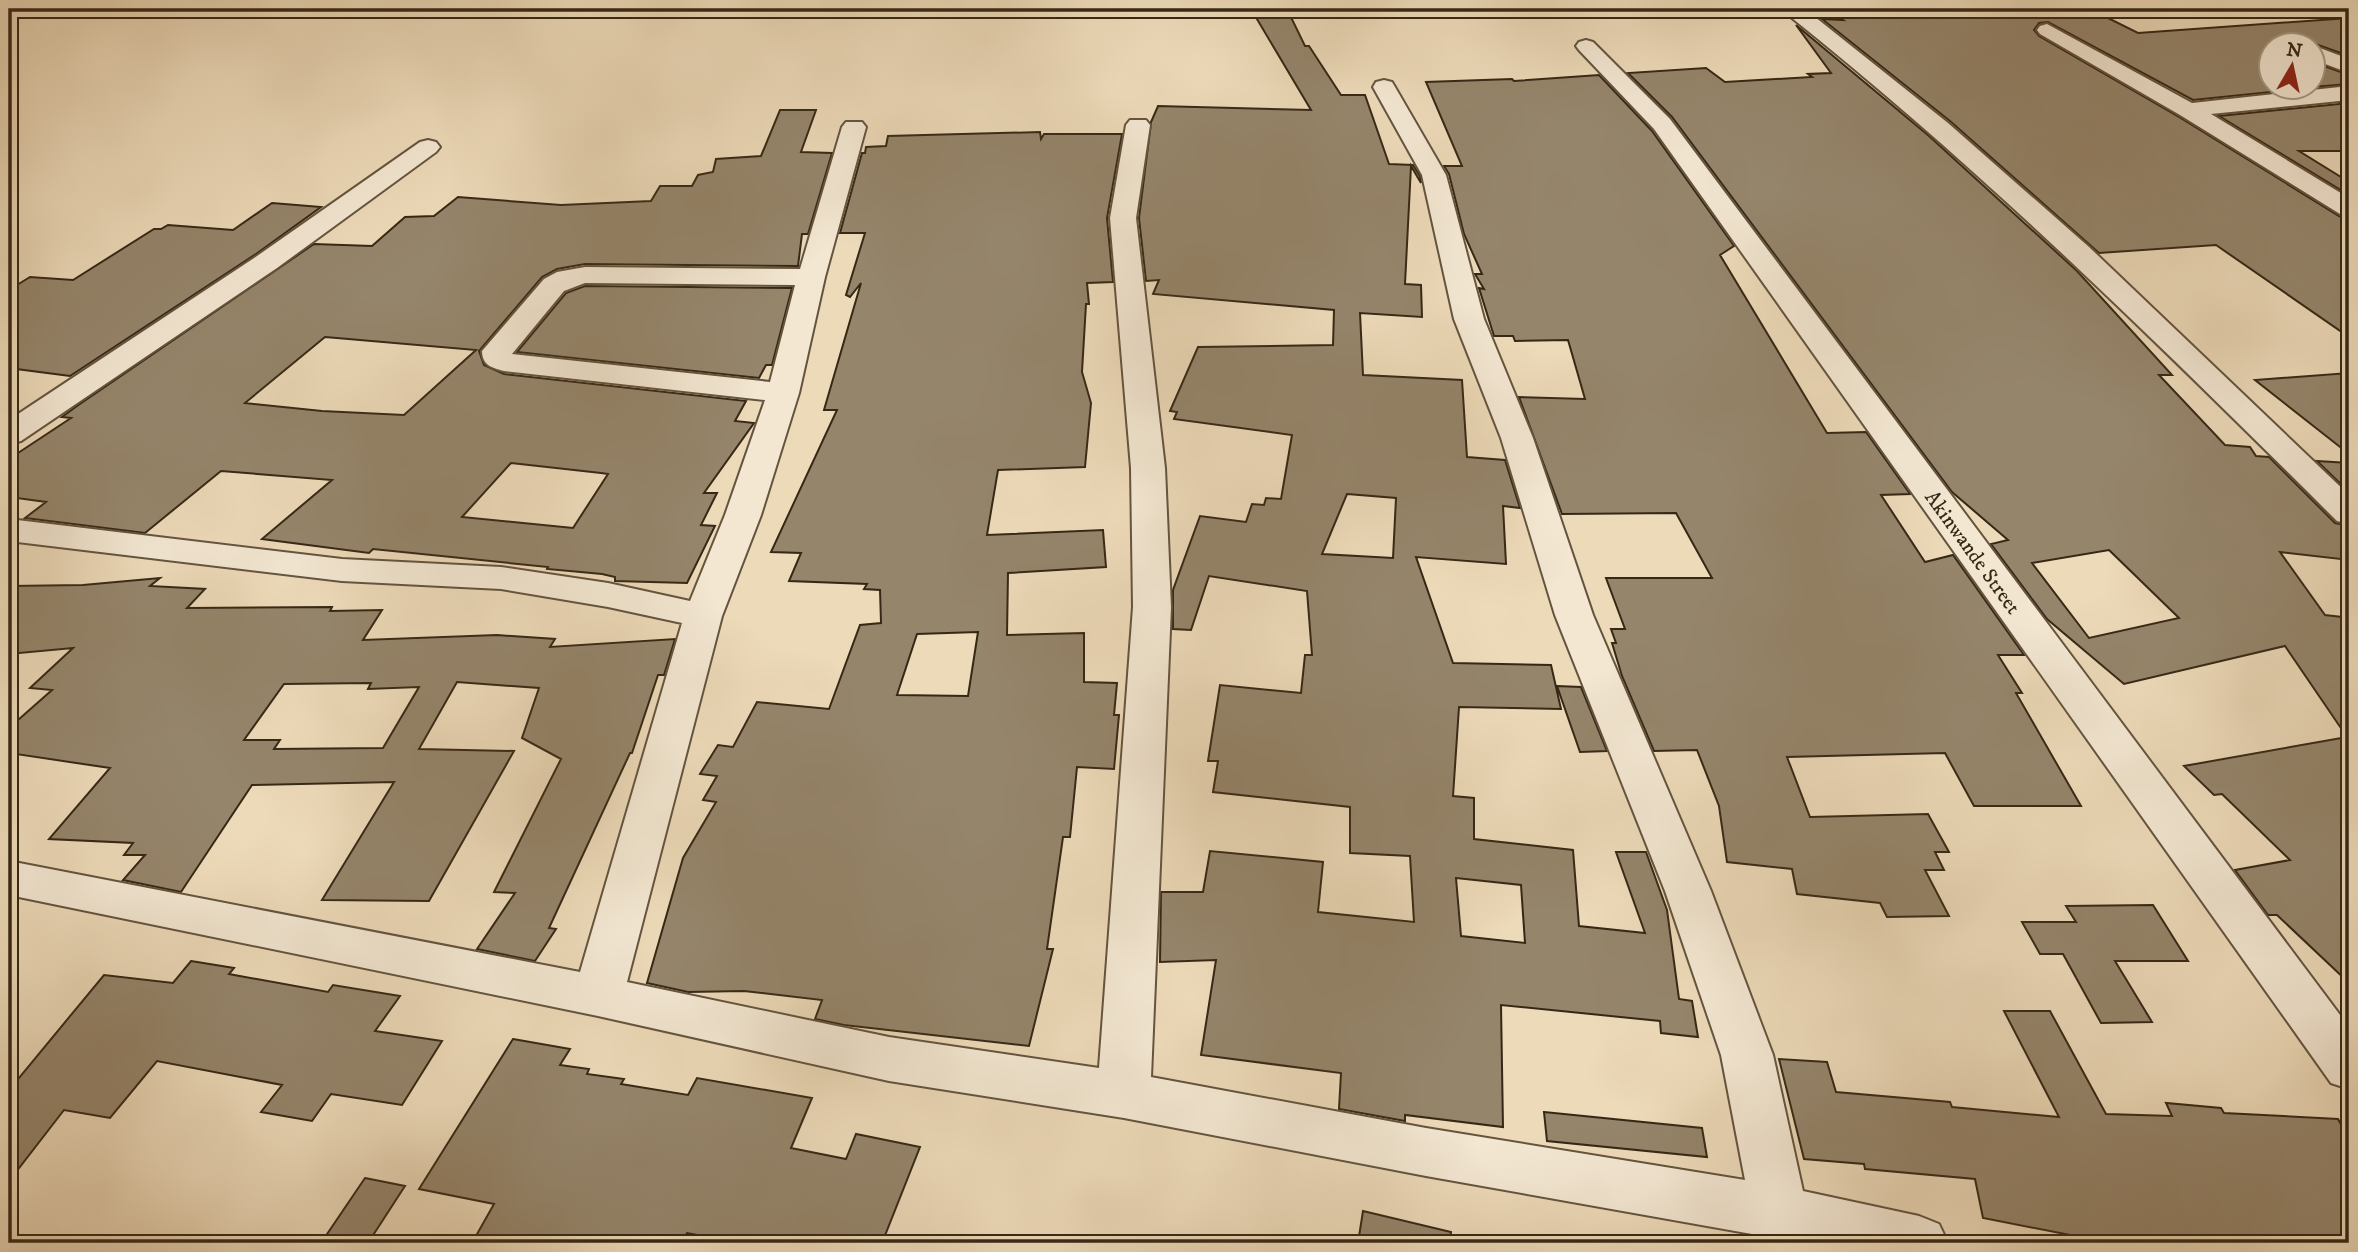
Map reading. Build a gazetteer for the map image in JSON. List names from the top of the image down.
{
  "streets": {
    "street": ["Akinwande Street"]
  },
  "north": "top"
}
